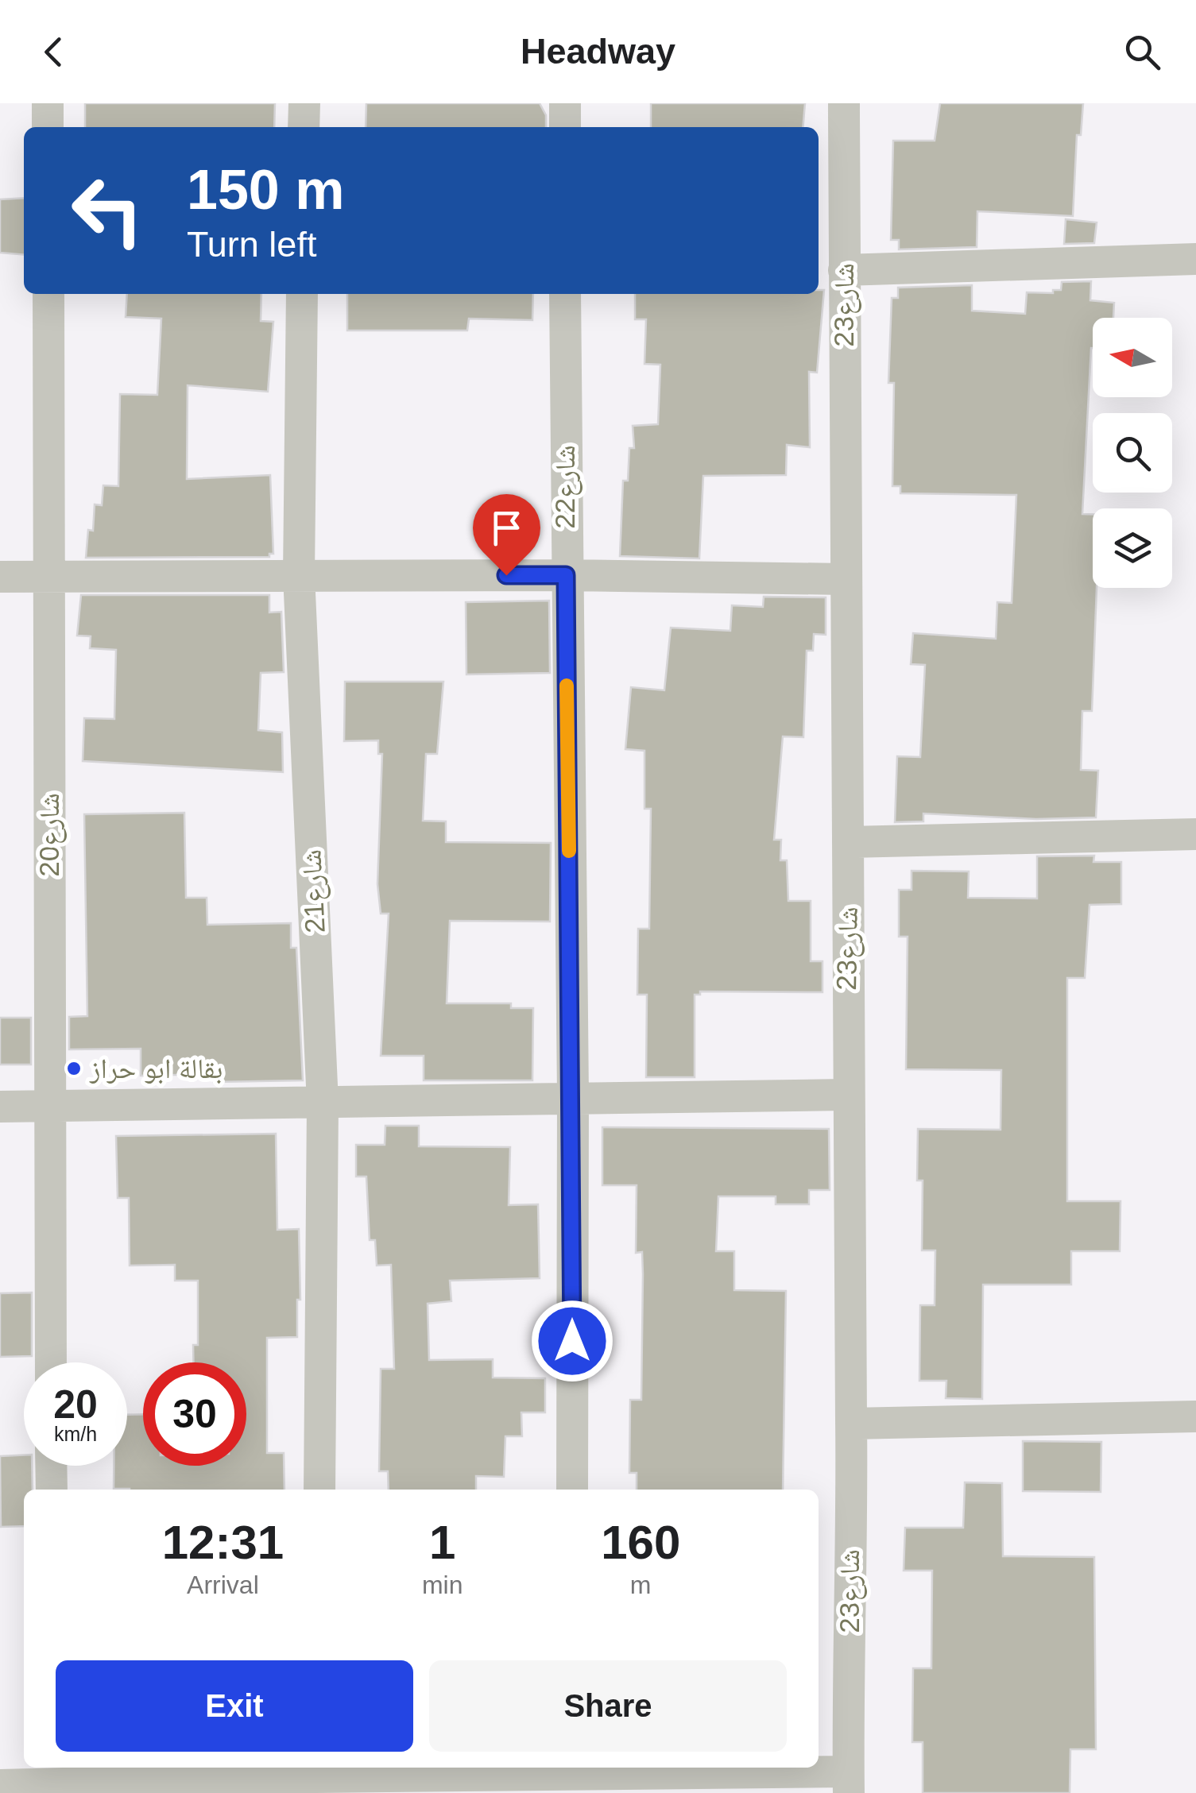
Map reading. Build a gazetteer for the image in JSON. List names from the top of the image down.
{
  "streets": {
    "street": [
      "شارع23",
      "شارع22",
      "شارع20",
      "شارع21"
    ]
  },
  "places": ["بقالة ابو حراز"],
  "north": "left",
  "page": {
    "header": "Headway",
    "turn": ["150 m", "Turn left"],
    "speed": "20 km/h",
    "limit": "30",
    "eta": [
      "12:31",
      "Arrival",
      "1",
      "min",
      "160",
      "m"
    ],
    "buttons": ["Exit", "Share"]
  }
}
